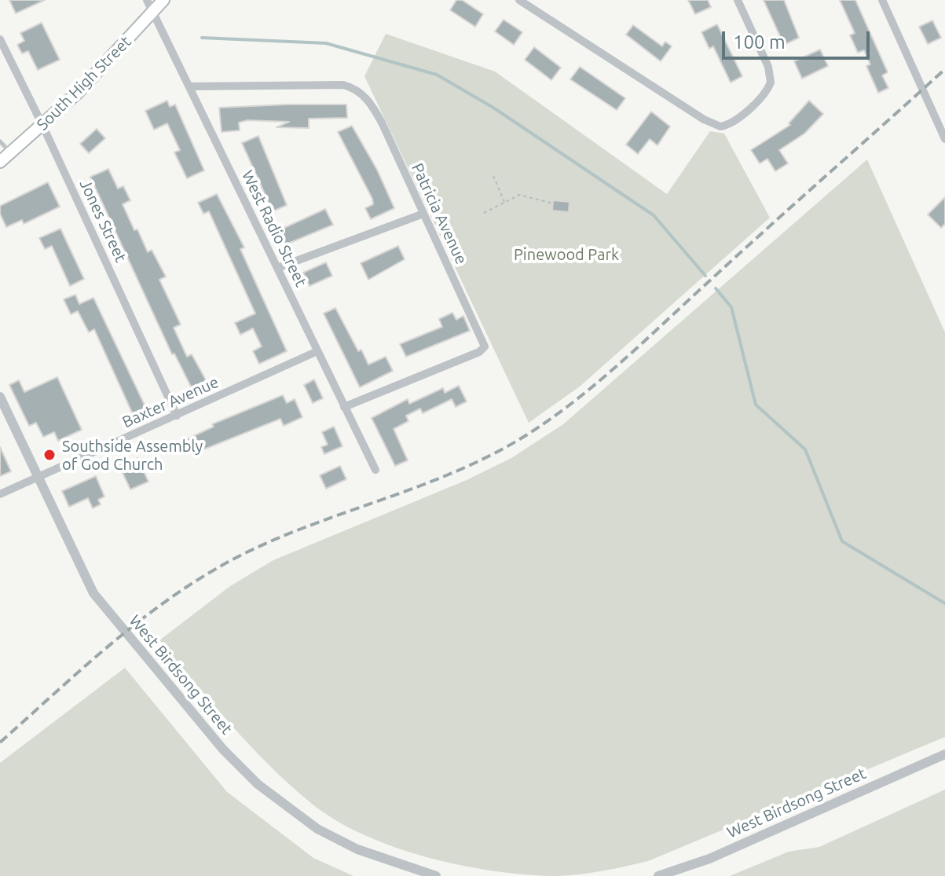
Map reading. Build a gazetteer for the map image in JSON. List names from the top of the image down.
{
  "streets": {
    "main road": ["South High Street"],
    "street": [
      "Patricia Avenue",
      "Jones Street",
      "West Radio Street",
      "Baxter Avenue",
      "West Birdsong Street"
    ]
  },
  "crossings": [
    ["South High Street", "Jones Street"],
    ["South High Street", "West Radio Street"],
    ["Patricia Avenue", "West Radio Street"],
    ["Jones Street", "Baxter Avenue"],
    ["West Radio Street", "Baxter Avenue"],
    ["Baxter Avenue", "West Birdsong Street"]
  ],
  "parks": ["Pinewood Park"],
  "places": ["Southside Assembly of God Church"],
  "scale_bar": "100 m"
}
